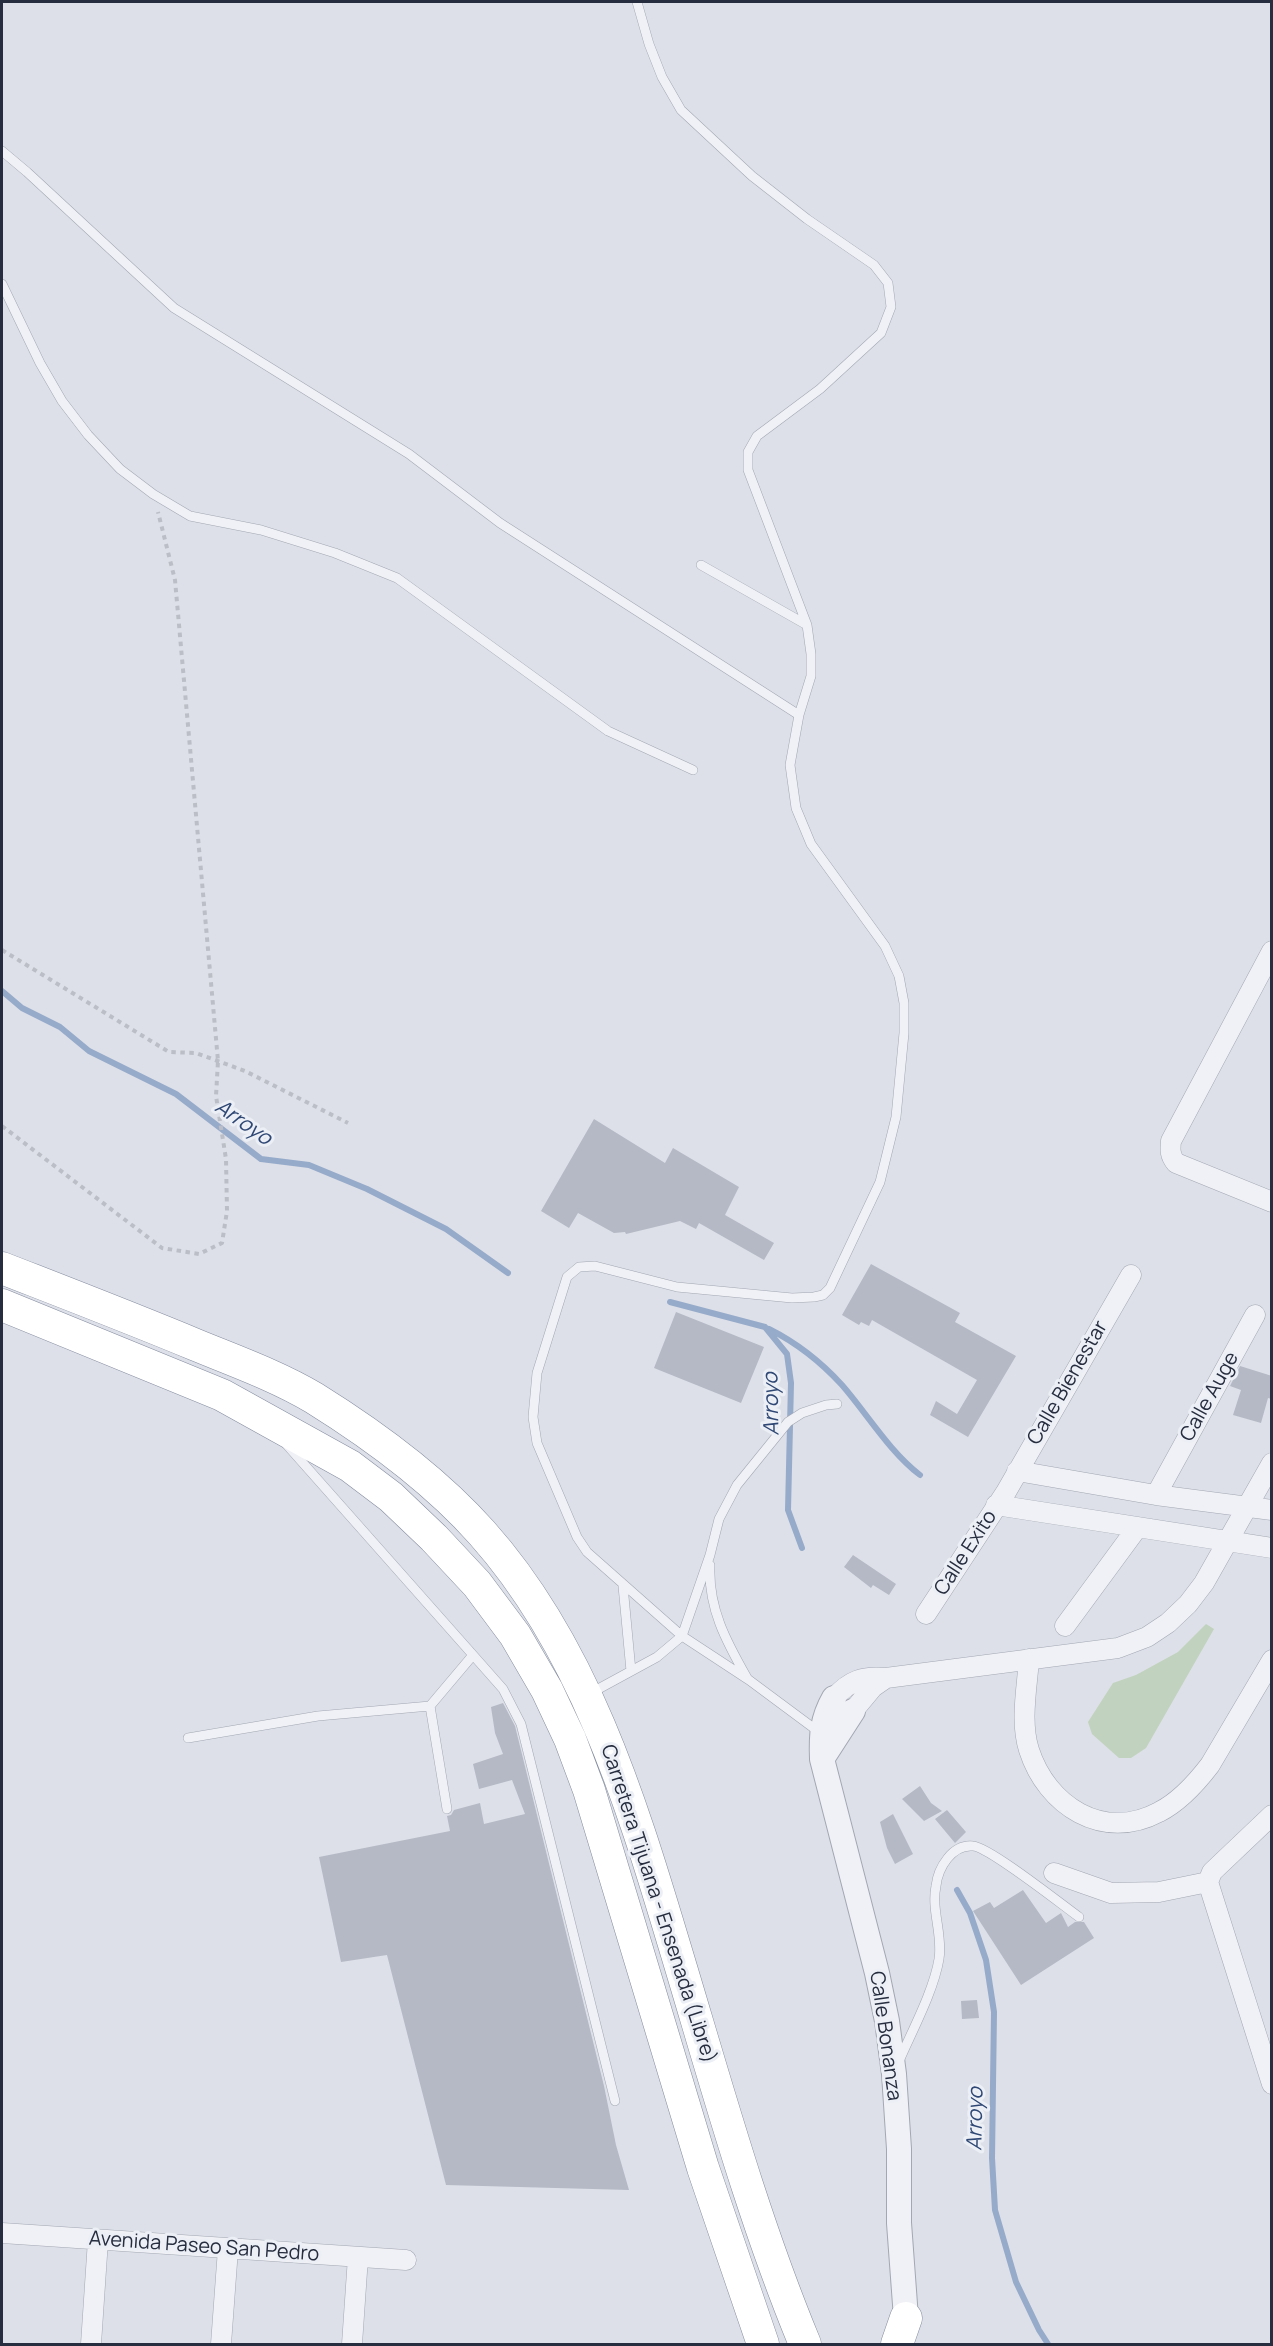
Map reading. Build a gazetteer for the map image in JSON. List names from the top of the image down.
{
  "streets": {
    "highway": ["Carretera Tijuana - Ensenada (Libre)"],
    "street": [
      "Calle Bienestar",
      "Calle Auge",
      "Calle Exito",
      "Calle Bonanza",
      "Avenida Paseo San Pedro"
    ]
  },
  "crossings": [
    ["Calle Bienestar", "Calle Exito"]
  ],
  "water": ["Arroyo"]
}
